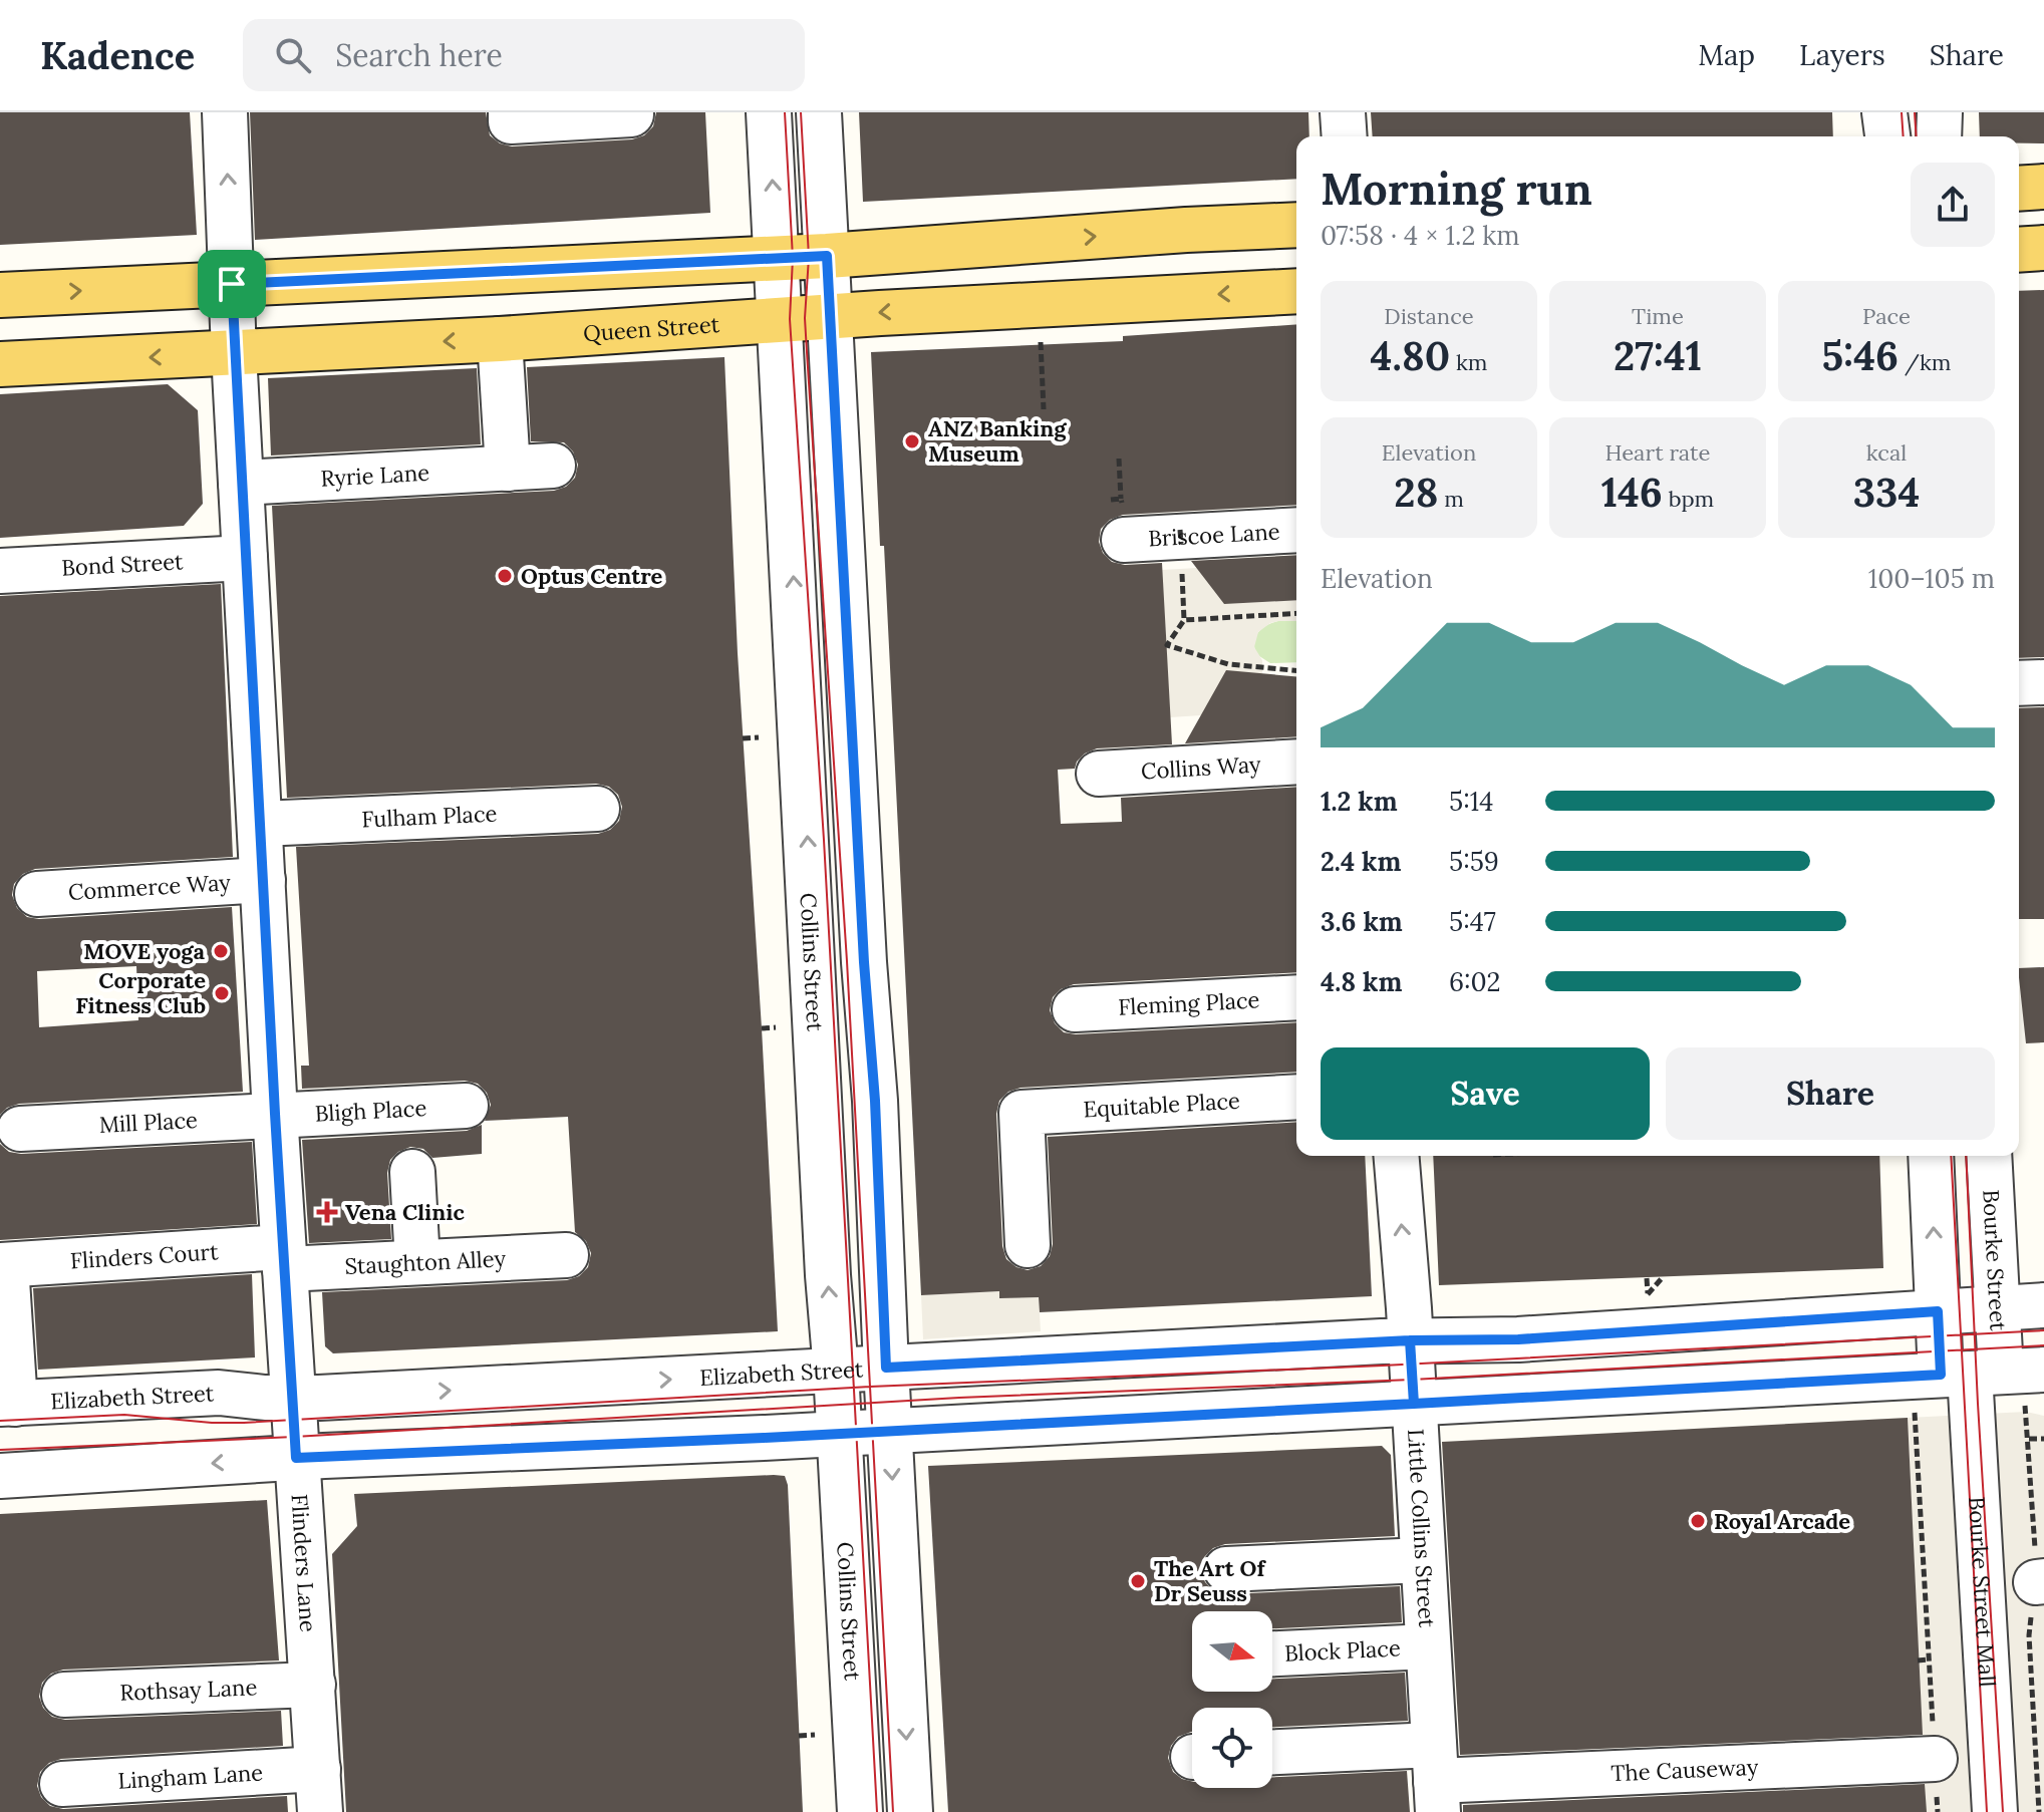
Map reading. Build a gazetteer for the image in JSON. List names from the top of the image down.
{
  "streets": {
    "main road": ["Queen Street"],
    "street": [
      "Ryrie Lane",
      "Briscoe Lane",
      "Bond Street",
      "Collins Way",
      "Fulham Place",
      "Commerce Way",
      "Collins Street",
      "Fleming Place",
      "Equitable Place",
      "Bligh Place",
      "Mill Place",
      "Flinders Court",
      "Bourke Street",
      "Staughton Alley",
      "Elizabeth Street",
      "Little Collins Street",
      "Flinders Lane",
      "Bourke Street Mall",
      "Block Place",
      "Rothsay Lane",
      "The Causeway",
      "Lingham Lane"
    ]
  },
  "crossings": [
    ["Queen Street", "Collins Street"],
    ["Queen Street", "Flinders Lane"],
    ["Ryrie Lane", "Flinders Lane"],
    ["Bond Street", "Flinders Lane"],
    ["Fulham Place", "Flinders Lane"],
    ["Commerce Way", "Flinders Lane"],
    ["Collins Street", "Elizabeth Street"],
    ["Bligh Place", "Mill Place"],
    ["Bligh Place", "Flinders Lane"],
    ["Mill Place", "Flinders Lane"],
    ["Flinders Court", "Staughton Alley"],
    ["Flinders Court", "Elizabeth Street"],
    ["Flinders Court", "Flinders Lane"],
    ["Bourke Street", "Elizabeth Street"],
    ["Bourke Street", "Bourke Street Mall"],
    ["Staughton Alley", "Flinders Lane"],
    ["Elizabeth Street", "Little Collins Street"],
    ["Elizabeth Street", "Flinders Lane"],
    ["Little Collins Street", "Block Place"],
    ["Little Collins Street", "The Causeway"],
    ["Flinders Lane", "Rothsay Lane"],
    ["Flinders Lane", "Lingham Lane"]
  ],
  "places": {
    "other": [
      "ANZ Banking Museum",
      "Optus Centre",
      "MOVE yoga",
      "Corporate Fitness Club",
      "Royal Arcade",
      "The Art Of Dr Seuss"
    ],
    "health": ["Vena Clinic"]
  },
  "north": "right",
  "page": {
    "header": "Kadence",
    "search": "Search here",
    "nav": ["Map", "Layers", "Share"],
    "heading": ["Morning run", "07:58 · 4 × 1.2 km"],
    "stats": [
      ["Distance", "4.80 km"],
      ["Time", "27:41"],
      ["Pace", "5:46 /km"],
      ["Elevation", "28 m"],
      ["Heart rate", "146 bpm"],
      ["kcal", "334"]
    ],
    "chart": ["Elevation", "100–105 m"],
    "list": [
      {
        "name": "1.2 km",
        "note": "5:14"
      },
      {
        "name": "2.4 km",
        "note": "5:59"
      },
      {
        "name": "3.6 km",
        "note": "5:47"
      },
      {
        "name": "4.8 km",
        "note": "6:02"
      }
    ],
    "buttons": ["Save", "Share"]
  }
}
